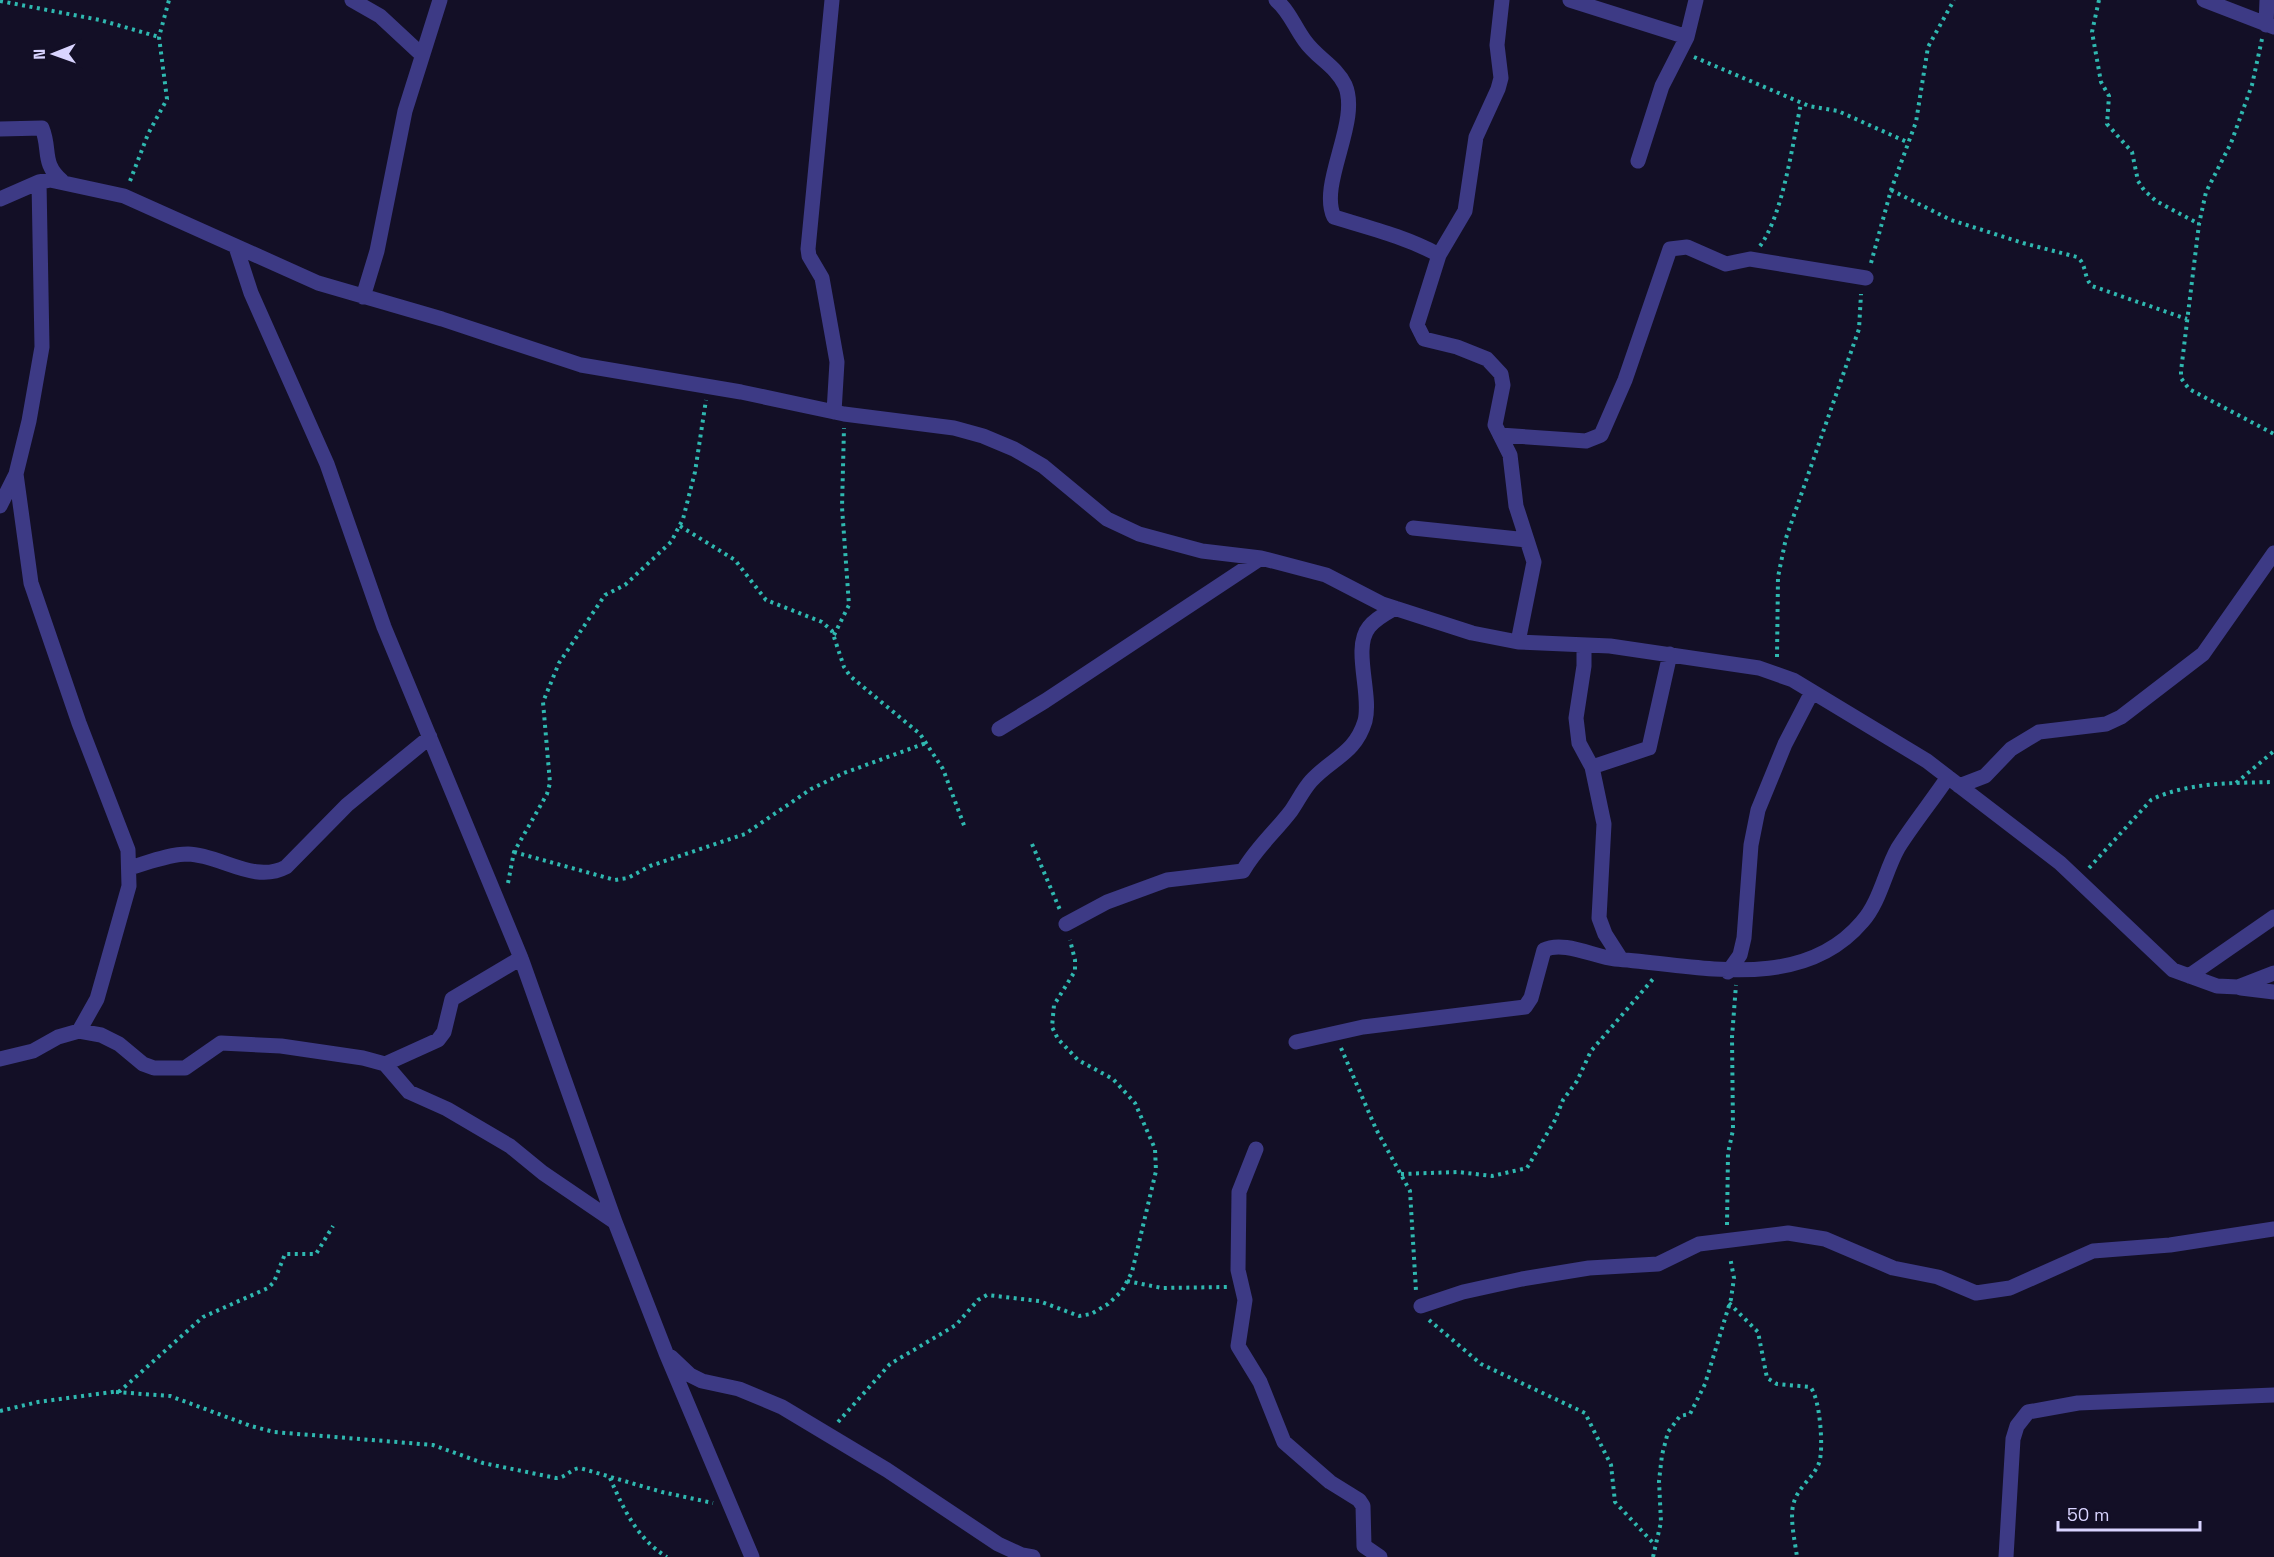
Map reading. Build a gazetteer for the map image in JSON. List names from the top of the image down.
{
  "scale_bar": "50 m",
  "north": "left"
}
